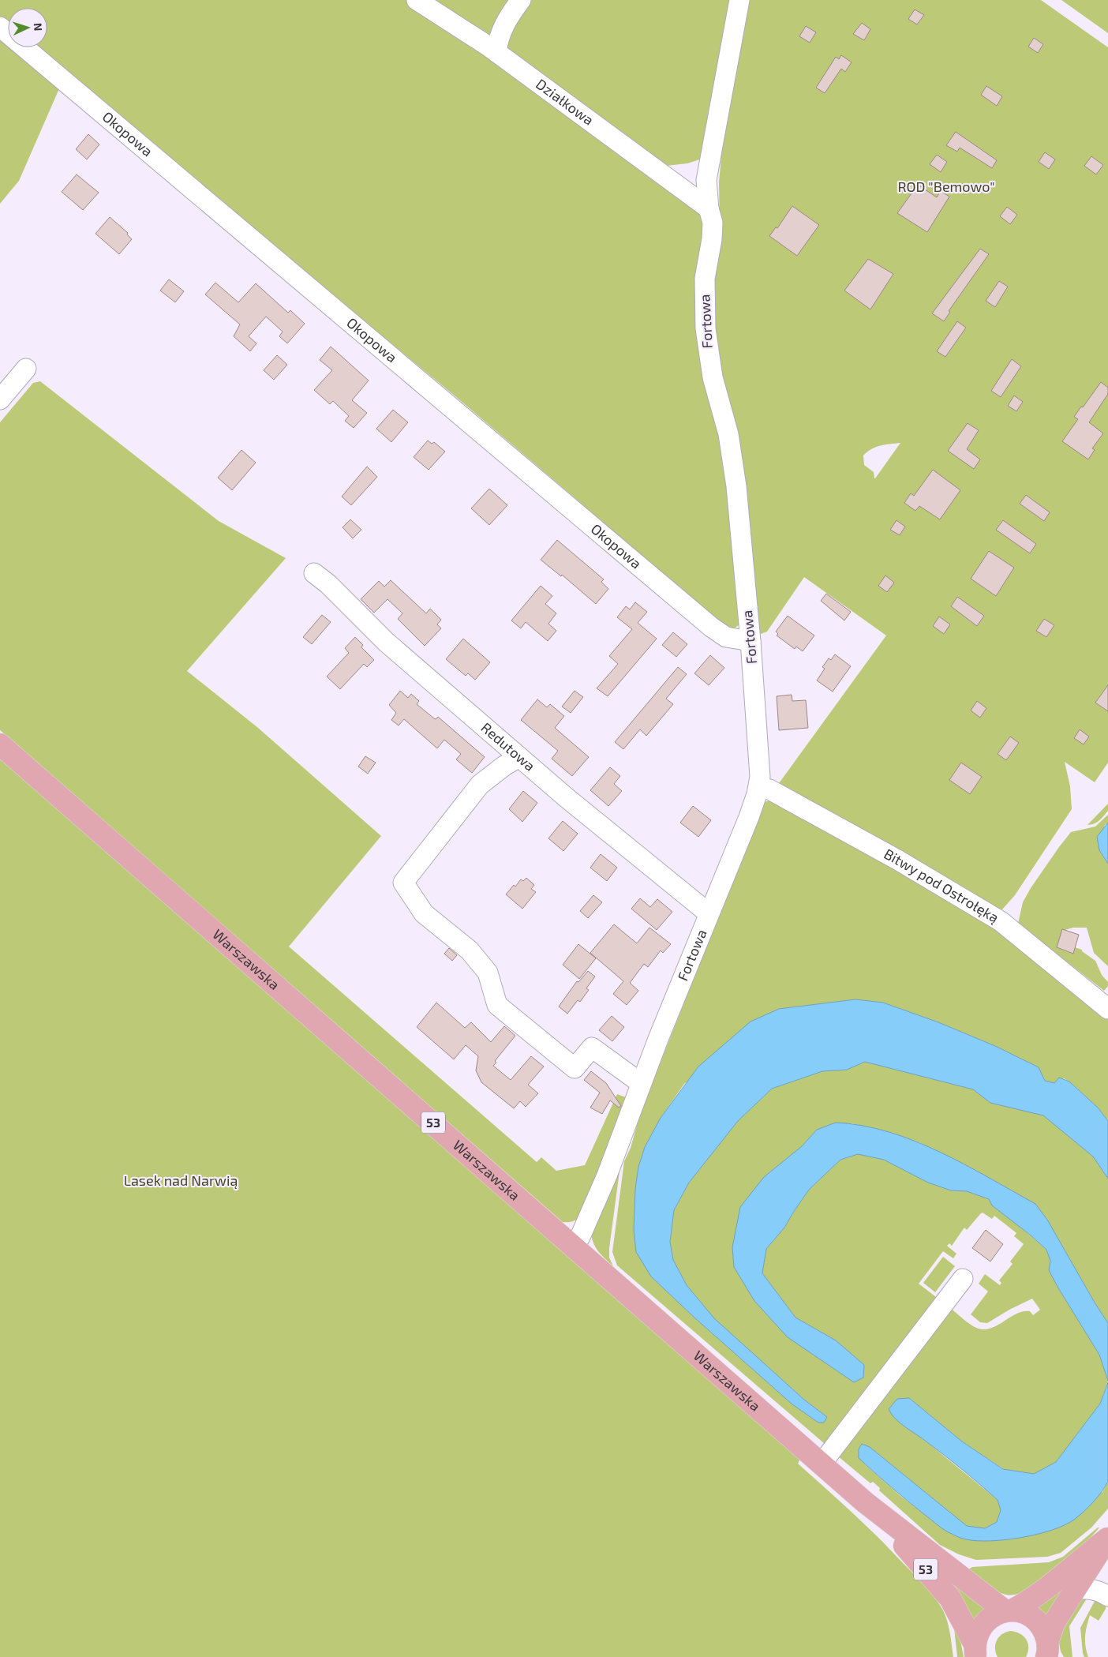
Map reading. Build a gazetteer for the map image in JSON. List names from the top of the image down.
{
  "streets": {
    "main road": ["Warszawska", "53"],
    "street": [
      "Działkowa",
      "Okopowa",
      "Fortowa",
      "Redutowa",
      "Bitwy pod Ostrołęką"
    ]
  },
  "crossings": [
    ["Działkowa", "Fortowa"],
    ["Okopowa", "Fortowa"],
    ["Fortowa", "Redutowa"],
    ["Fortowa", "Bitwy pod Ostrołęką"],
    ["Fortowa", "Warszawska"],
    ["Warszawska", "53"]
  ],
  "parks": ["ROD \"Bemowo\"", "Lasek nad Narwią"],
  "north": "right"
}
